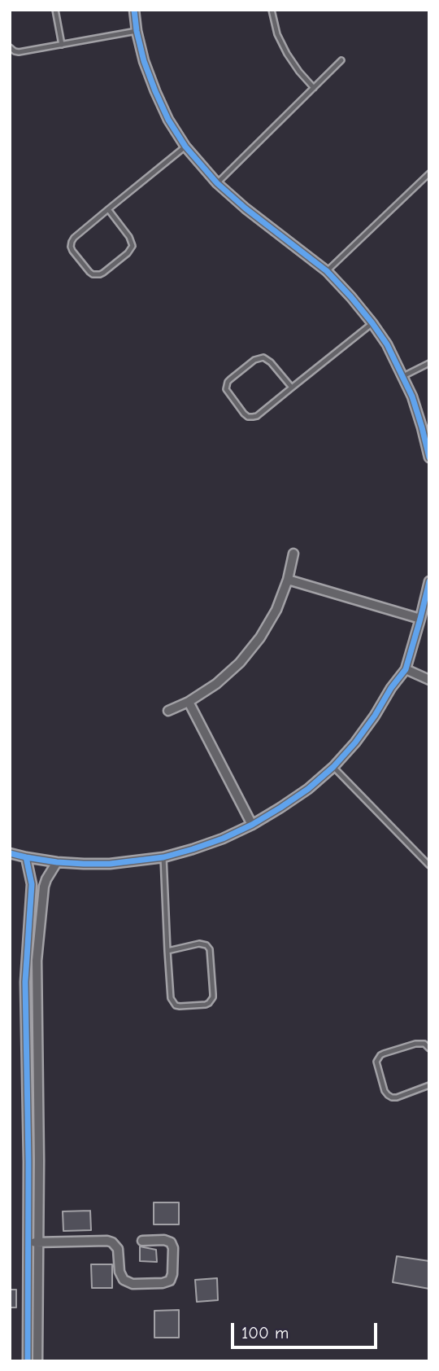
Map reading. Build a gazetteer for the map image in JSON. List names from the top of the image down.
{
  "scale_bar": "100 m"
}
